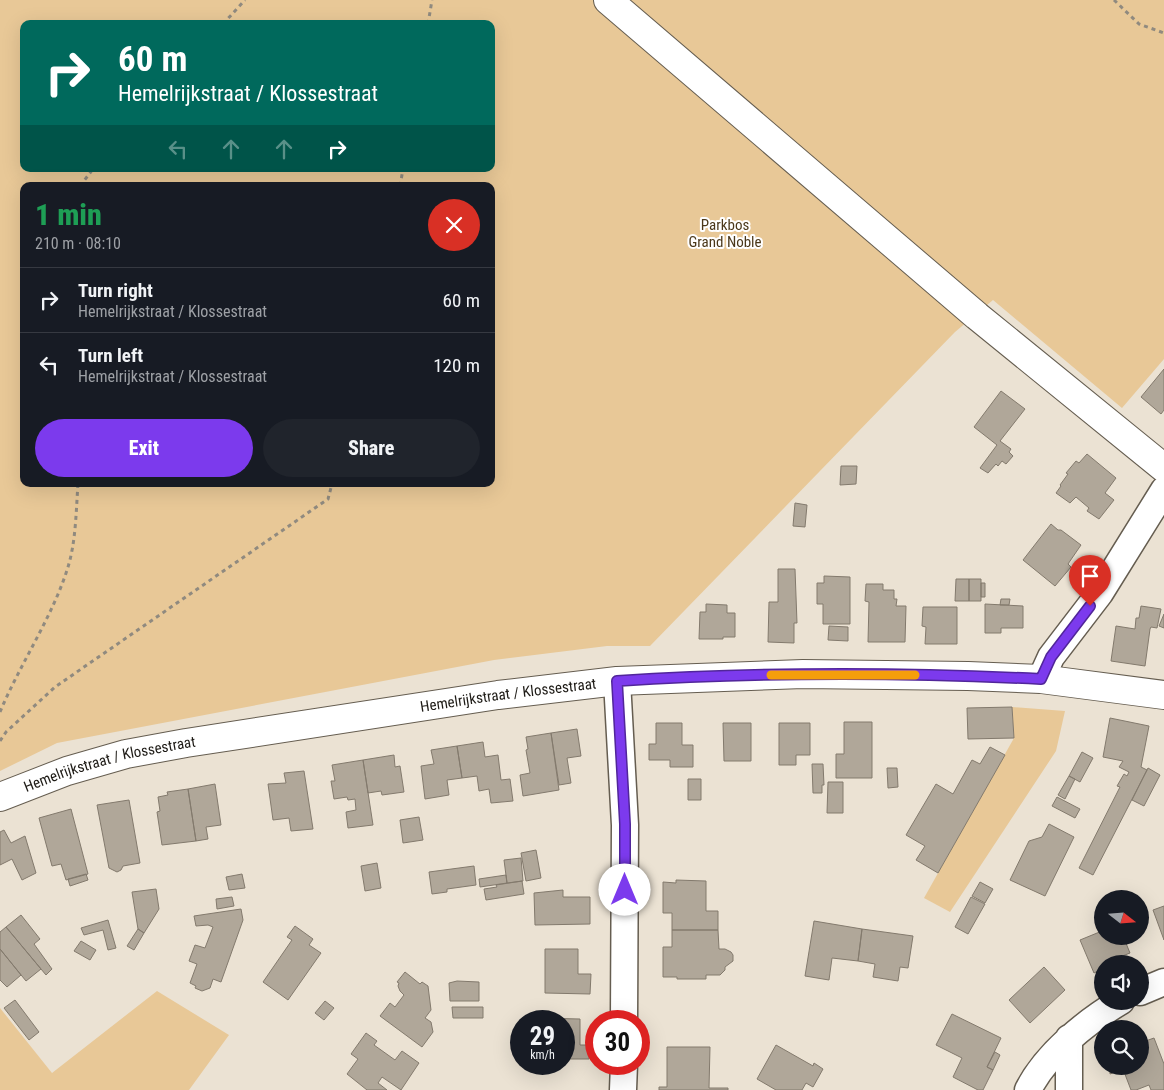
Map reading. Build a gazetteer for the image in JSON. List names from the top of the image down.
{
  "streets": {
    "street": ["Hemelrijkstraat / Klossestraat"]
  },
  "parks": ["Parkbos Grand Noble"],
  "north": "right",
  "page": {
    "turn": ["60 m", "Hemelrijkstraat / Klossestraat"],
    "heading": ["1 min", "210 m · 08:10"],
    "list": [
      {
        "name": "Turn right",
        "note": "Hemelrijkstraat / Klossestraat",
        "value": "60 m"
      },
      {
        "name": "Turn left",
        "note": "Hemelrijkstraat / Klossestraat",
        "value": "120 m"
      }
    ],
    "buttons": ["Exit", "Share"],
    "speed": "29 km/h",
    "limit": "30"
  }
}
